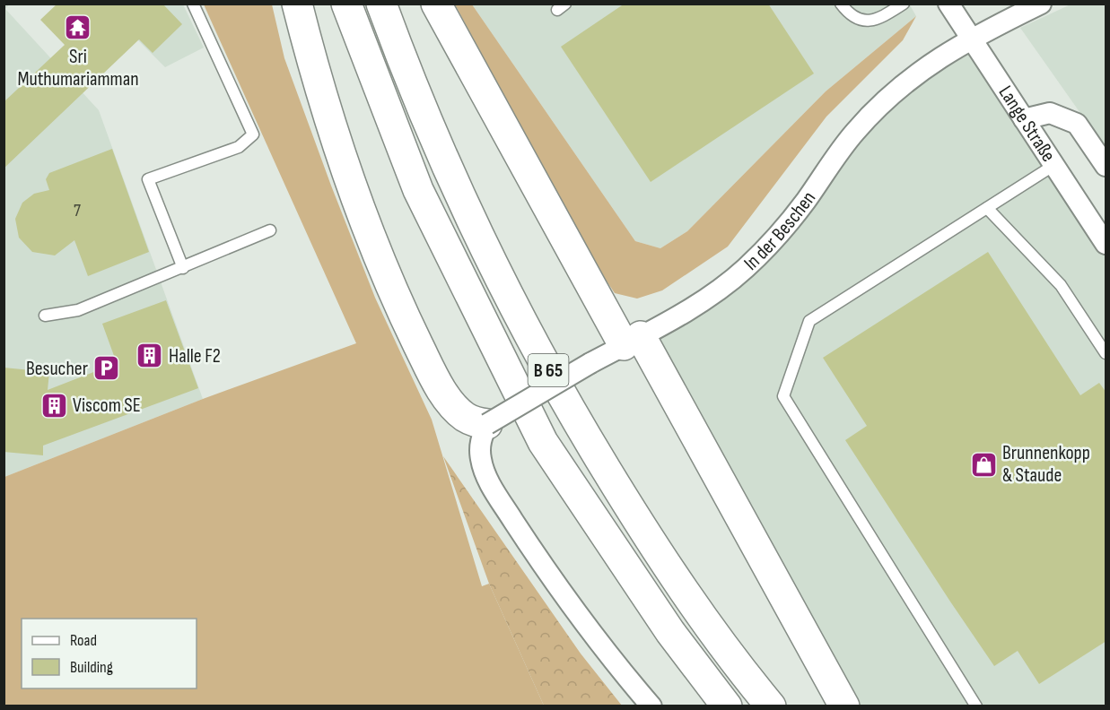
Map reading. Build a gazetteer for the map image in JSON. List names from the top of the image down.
{
  "streets": {
    "highway": ["B 65"],
    "street": ["Lange Straße", "In der Beschen"]
  },
  "crossings": [
    ["Lange Straße", "In der Beschen"]
  ],
  "places": {
    "temple": ["Sri Muthumariamman"],
    "building": ["Halle F2", "Viscom SE"],
    "parking": ["Besucher"],
    "shop": ["Brunnenkopp & Staude"]
  },
  "house_numbers": ["7"],
  "legend": ["Road", "Building"]
}
